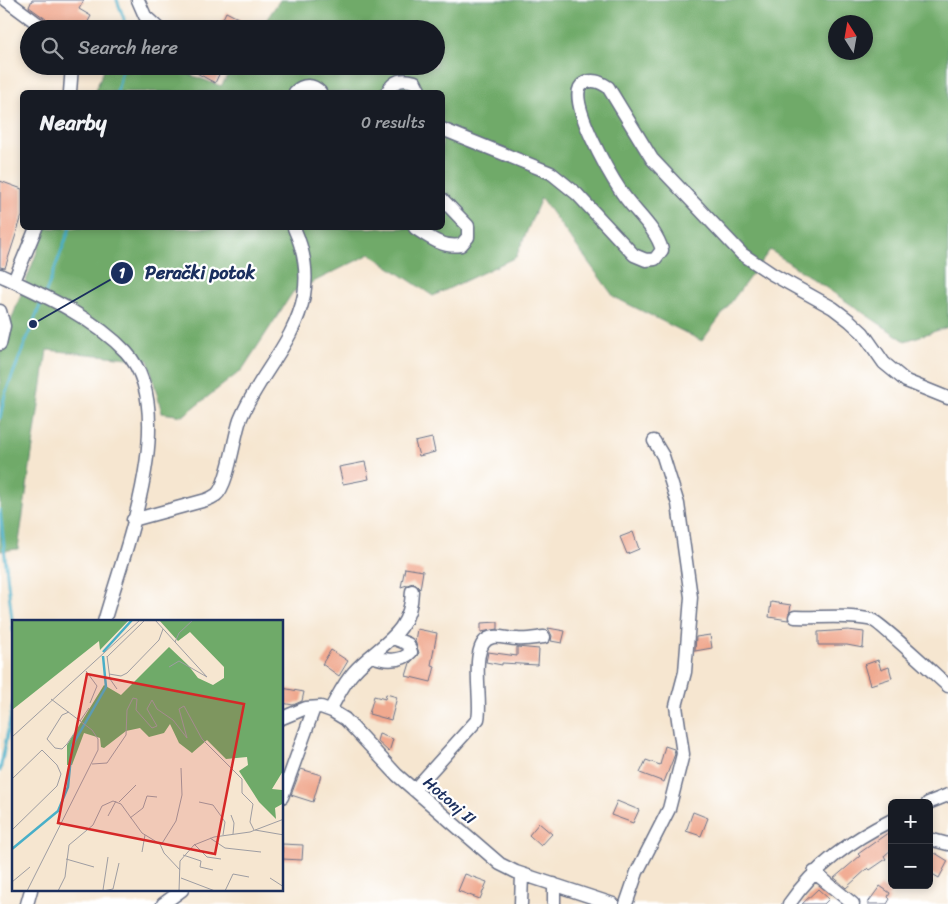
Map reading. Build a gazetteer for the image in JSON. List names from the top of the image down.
{
  "streets": {
    "street": ["Hotonj II"]
  },
  "places": ["Perački potok"],
  "north": "top",
  "page": {
    "search": "Search here",
    "heading": ["Nearby", "0 results"],
    "map_buttons": ["+", "−"]
  }
}
